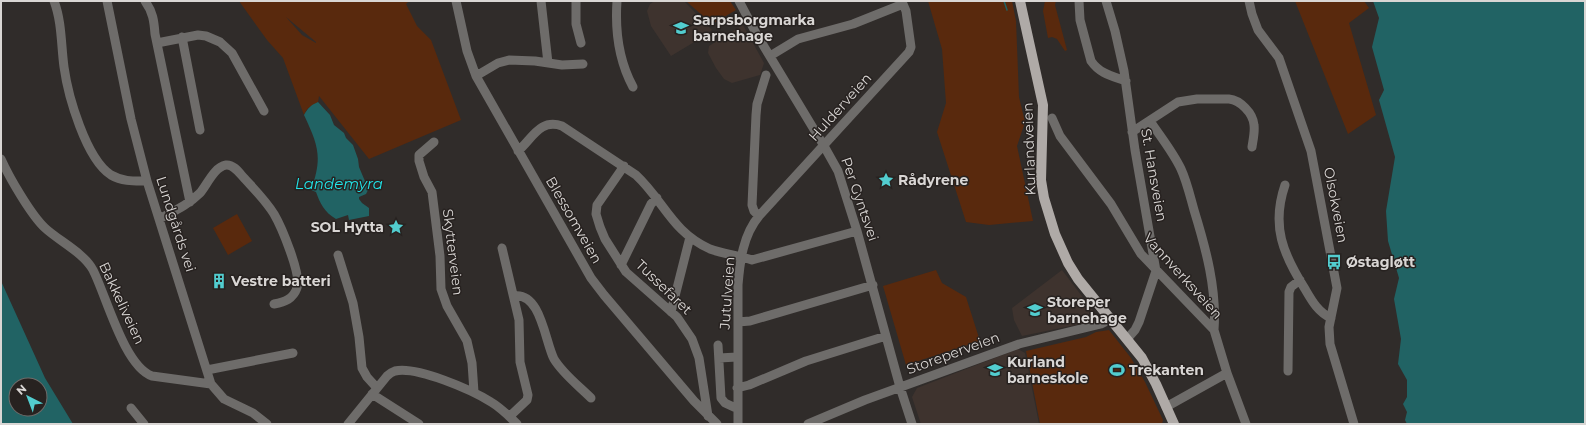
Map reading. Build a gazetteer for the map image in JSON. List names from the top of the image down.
{
  "streets": {
    "main road": ["Kurlandveien"],
    "street": [
      "Hulderveien",
      "St. Hansveien",
      "Per Gyntsvei",
      "Olsokveien",
      "Blessomveien",
      "Lundgårds vei",
      "Skytterveien",
      "Vannverksveien",
      "Tussefaret",
      "Jutulveien",
      "Bakkeliveien",
      "Storeperveien"
    ]
  },
  "crossings": [
    ["Hulderveien", "Per Gyntsvei"],
    ["Hulderveien", "Jutulveien"],
    ["Kurlandveien", "St. Hansveien"],
    ["Kurlandveien", "Storeperveien"],
    ["St. Hansveien", "Vannverksveien"],
    ["Per Gyntsvei", "Storeperveien"],
    ["Blessomveien", "Tussefaret"],
    ["Lundgårds vei", "Bakkeliveien"]
  ],
  "water": ["Landemyra"],
  "places": {
    "school or university": ["Sarpsborgmarka barnehage", "Storeper barnehage", "Kurland barneskole"],
    "place": ["Rådyrene", "SOL Hytta"],
    "bus stop": ["Østagløtt"],
    "building": ["Vestre batteri"],
    "sports": ["Trekanten"]
  },
  "north": "top left"
}
